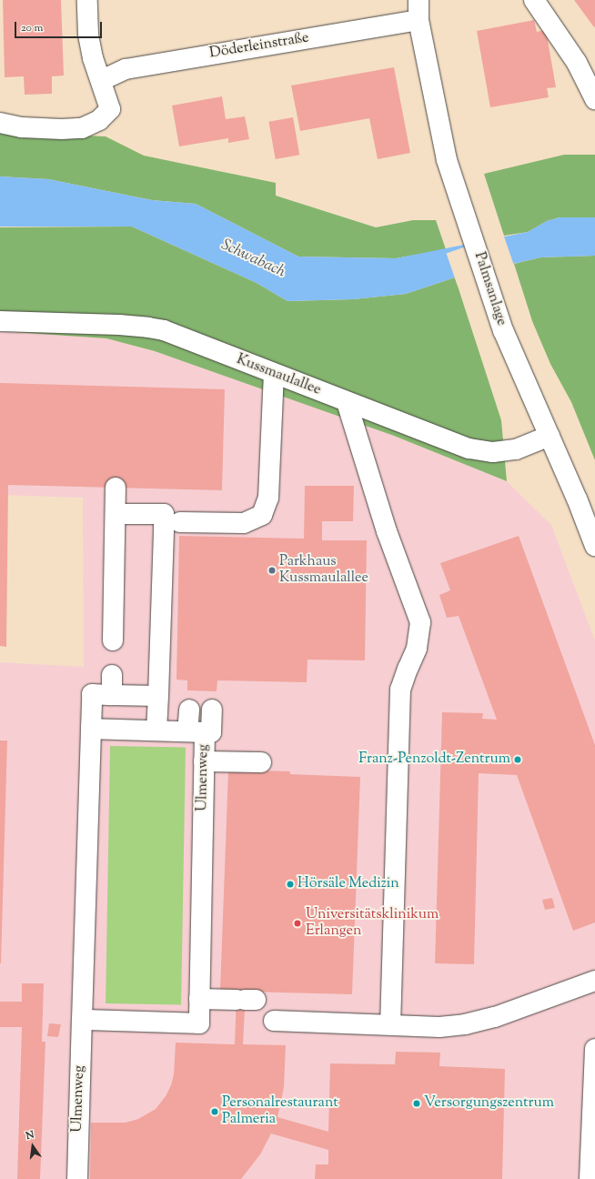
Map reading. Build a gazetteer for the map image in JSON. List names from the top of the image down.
{
  "streets": {
    "street": [
      "Döderleinstraße",
      "Palmsanlage",
      "Kussmaulallee",
      "Ulmenweg"
    ]
  },
  "crossings": [
    ["Döderleinstraße", "Palmsanlage"],
    ["Palmsanlage", "Kussmaulallee"]
  ],
  "water": ["Schwabach"],
  "places": [
    "Parkhaus Kussmaulallee",
    "Franz-Penzoldt-Zentrum",
    "Hörsäle Medizin",
    "Universitätsklinikum Erlangen",
    "Versorgungszentrum",
    "Personalrestaurant Palmeria"
  ],
  "scale_bar": "20 m",
  "north": "top"
}
